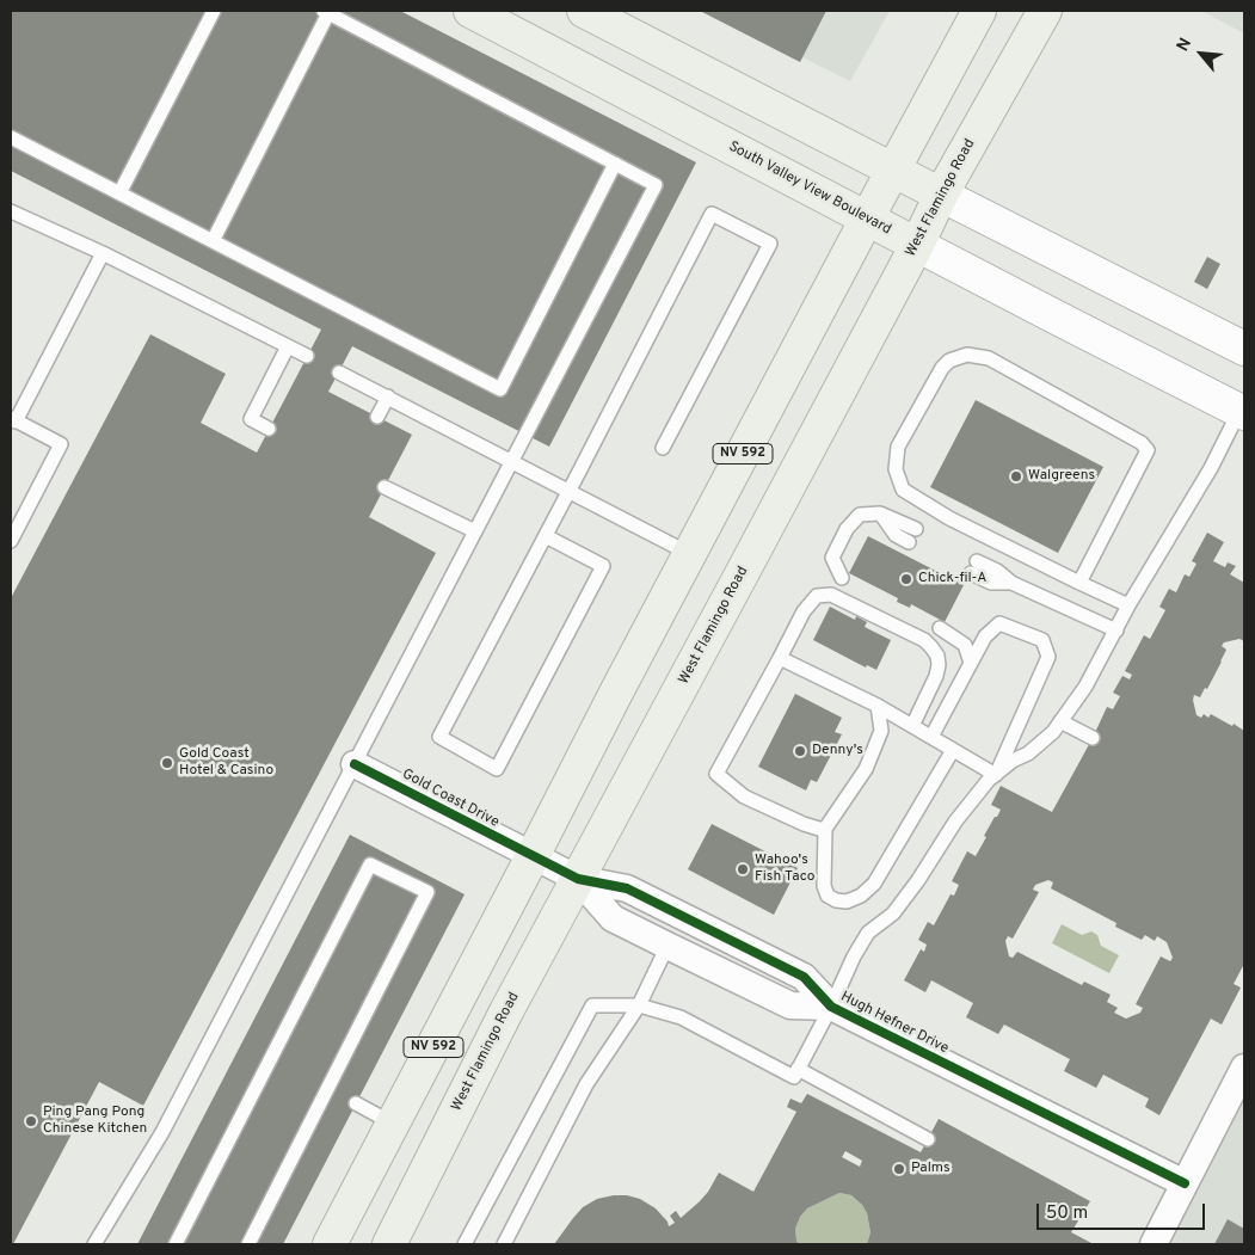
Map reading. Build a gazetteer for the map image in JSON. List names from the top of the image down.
{
  "streets": {
    "main road": ["South Valley View Boulevard", "West Flamingo Road", "NV 592"],
    "street": ["Gold Coast Drive", "Hugh Hefner Drive"]
  },
  "crossings": [
    ["South Valley View Boulevard", "West Flamingo Road"],
    ["South Valley View Boulevard", "NV 592"],
    ["West Flamingo Road", "Hugh Hefner Drive"],
    ["NV 592", "Gold Coast Drive"],
    ["NV 592", "Hugh Hefner Drive"],
    ["Gold Coast Drive", "Hugh Hefner Drive"]
  ],
  "places": [
    "Walgreens",
    "Chick-fil-A",
    "Denny's",
    "Gold Coast Hotel & Casino",
    "Wahoo's Fish Taco",
    "Ping Pang Pong Chinese Kitchen",
    "Palms"
  ],
  "scale_bar": "50 m",
  "north": "top left"
}
